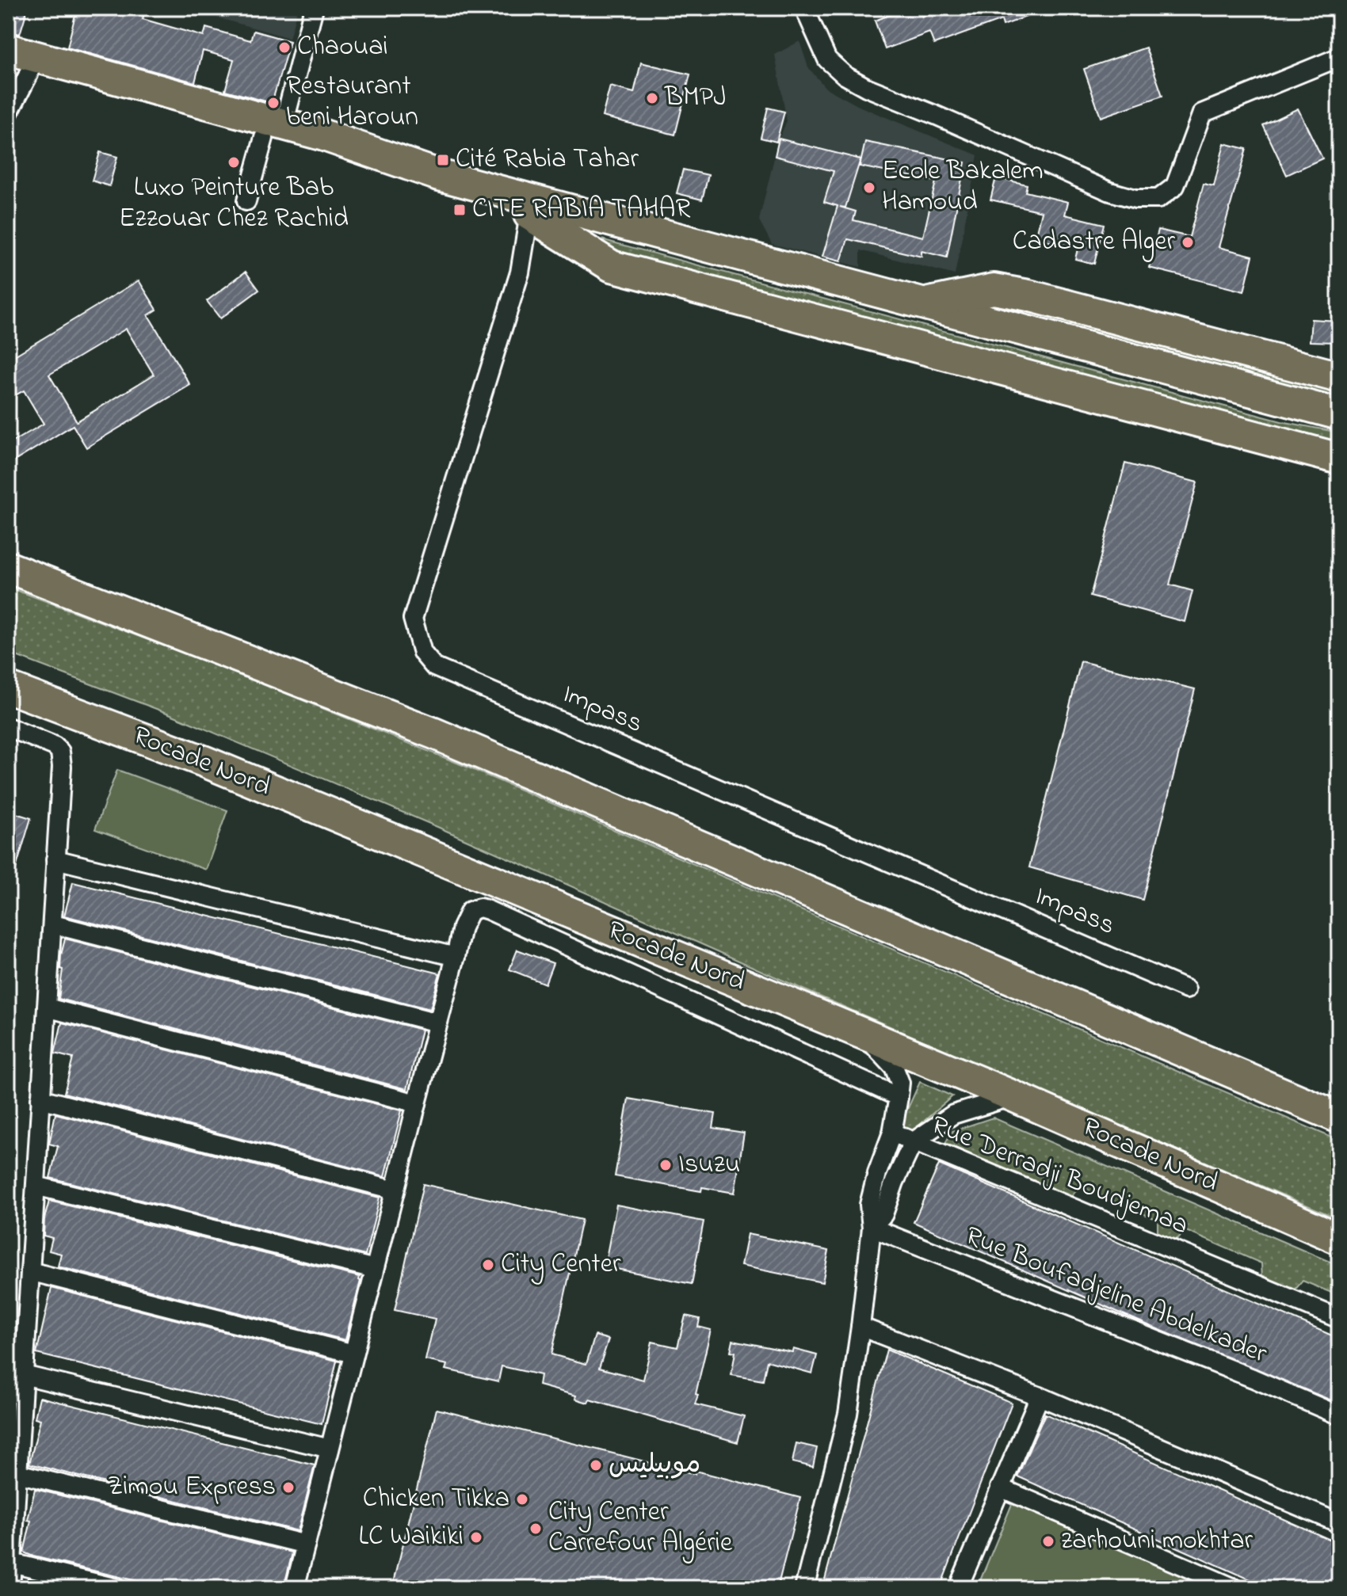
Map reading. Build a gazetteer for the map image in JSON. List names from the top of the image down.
{
  "streets": {
    "highway": ["Rocade Nord"],
    "street": ["Impass", "Rue Derradji Boudjemaa", "Rue Boufadjeline Abdelkader"]
  },
  "crossings": [
    ["Rue Derradji Boudjemaa", "Rue Boufadjeline Abdelkader"]
  ],
  "places": {
    "other": [
      "Chaouai",
      "BMPJ",
      "Restaurant beni Haroun",
      "Luxo Peinture Bab Ezzouar Chez Rachid",
      "Ecole Bakalem Hamoud",
      "Cadastre Alger",
      "Isuzu",
      "City Center",
      "موبيليس",
      "Zimou Express",
      "Chicken Tikka",
      "City Center Carrefour Algérie",
      "LC Waikiki",
      "zarhouni mokhtar"
    ],
    "transit": ["Cité Rabia Tahar", "CITE RABIA TAHAR"]
  }
}
